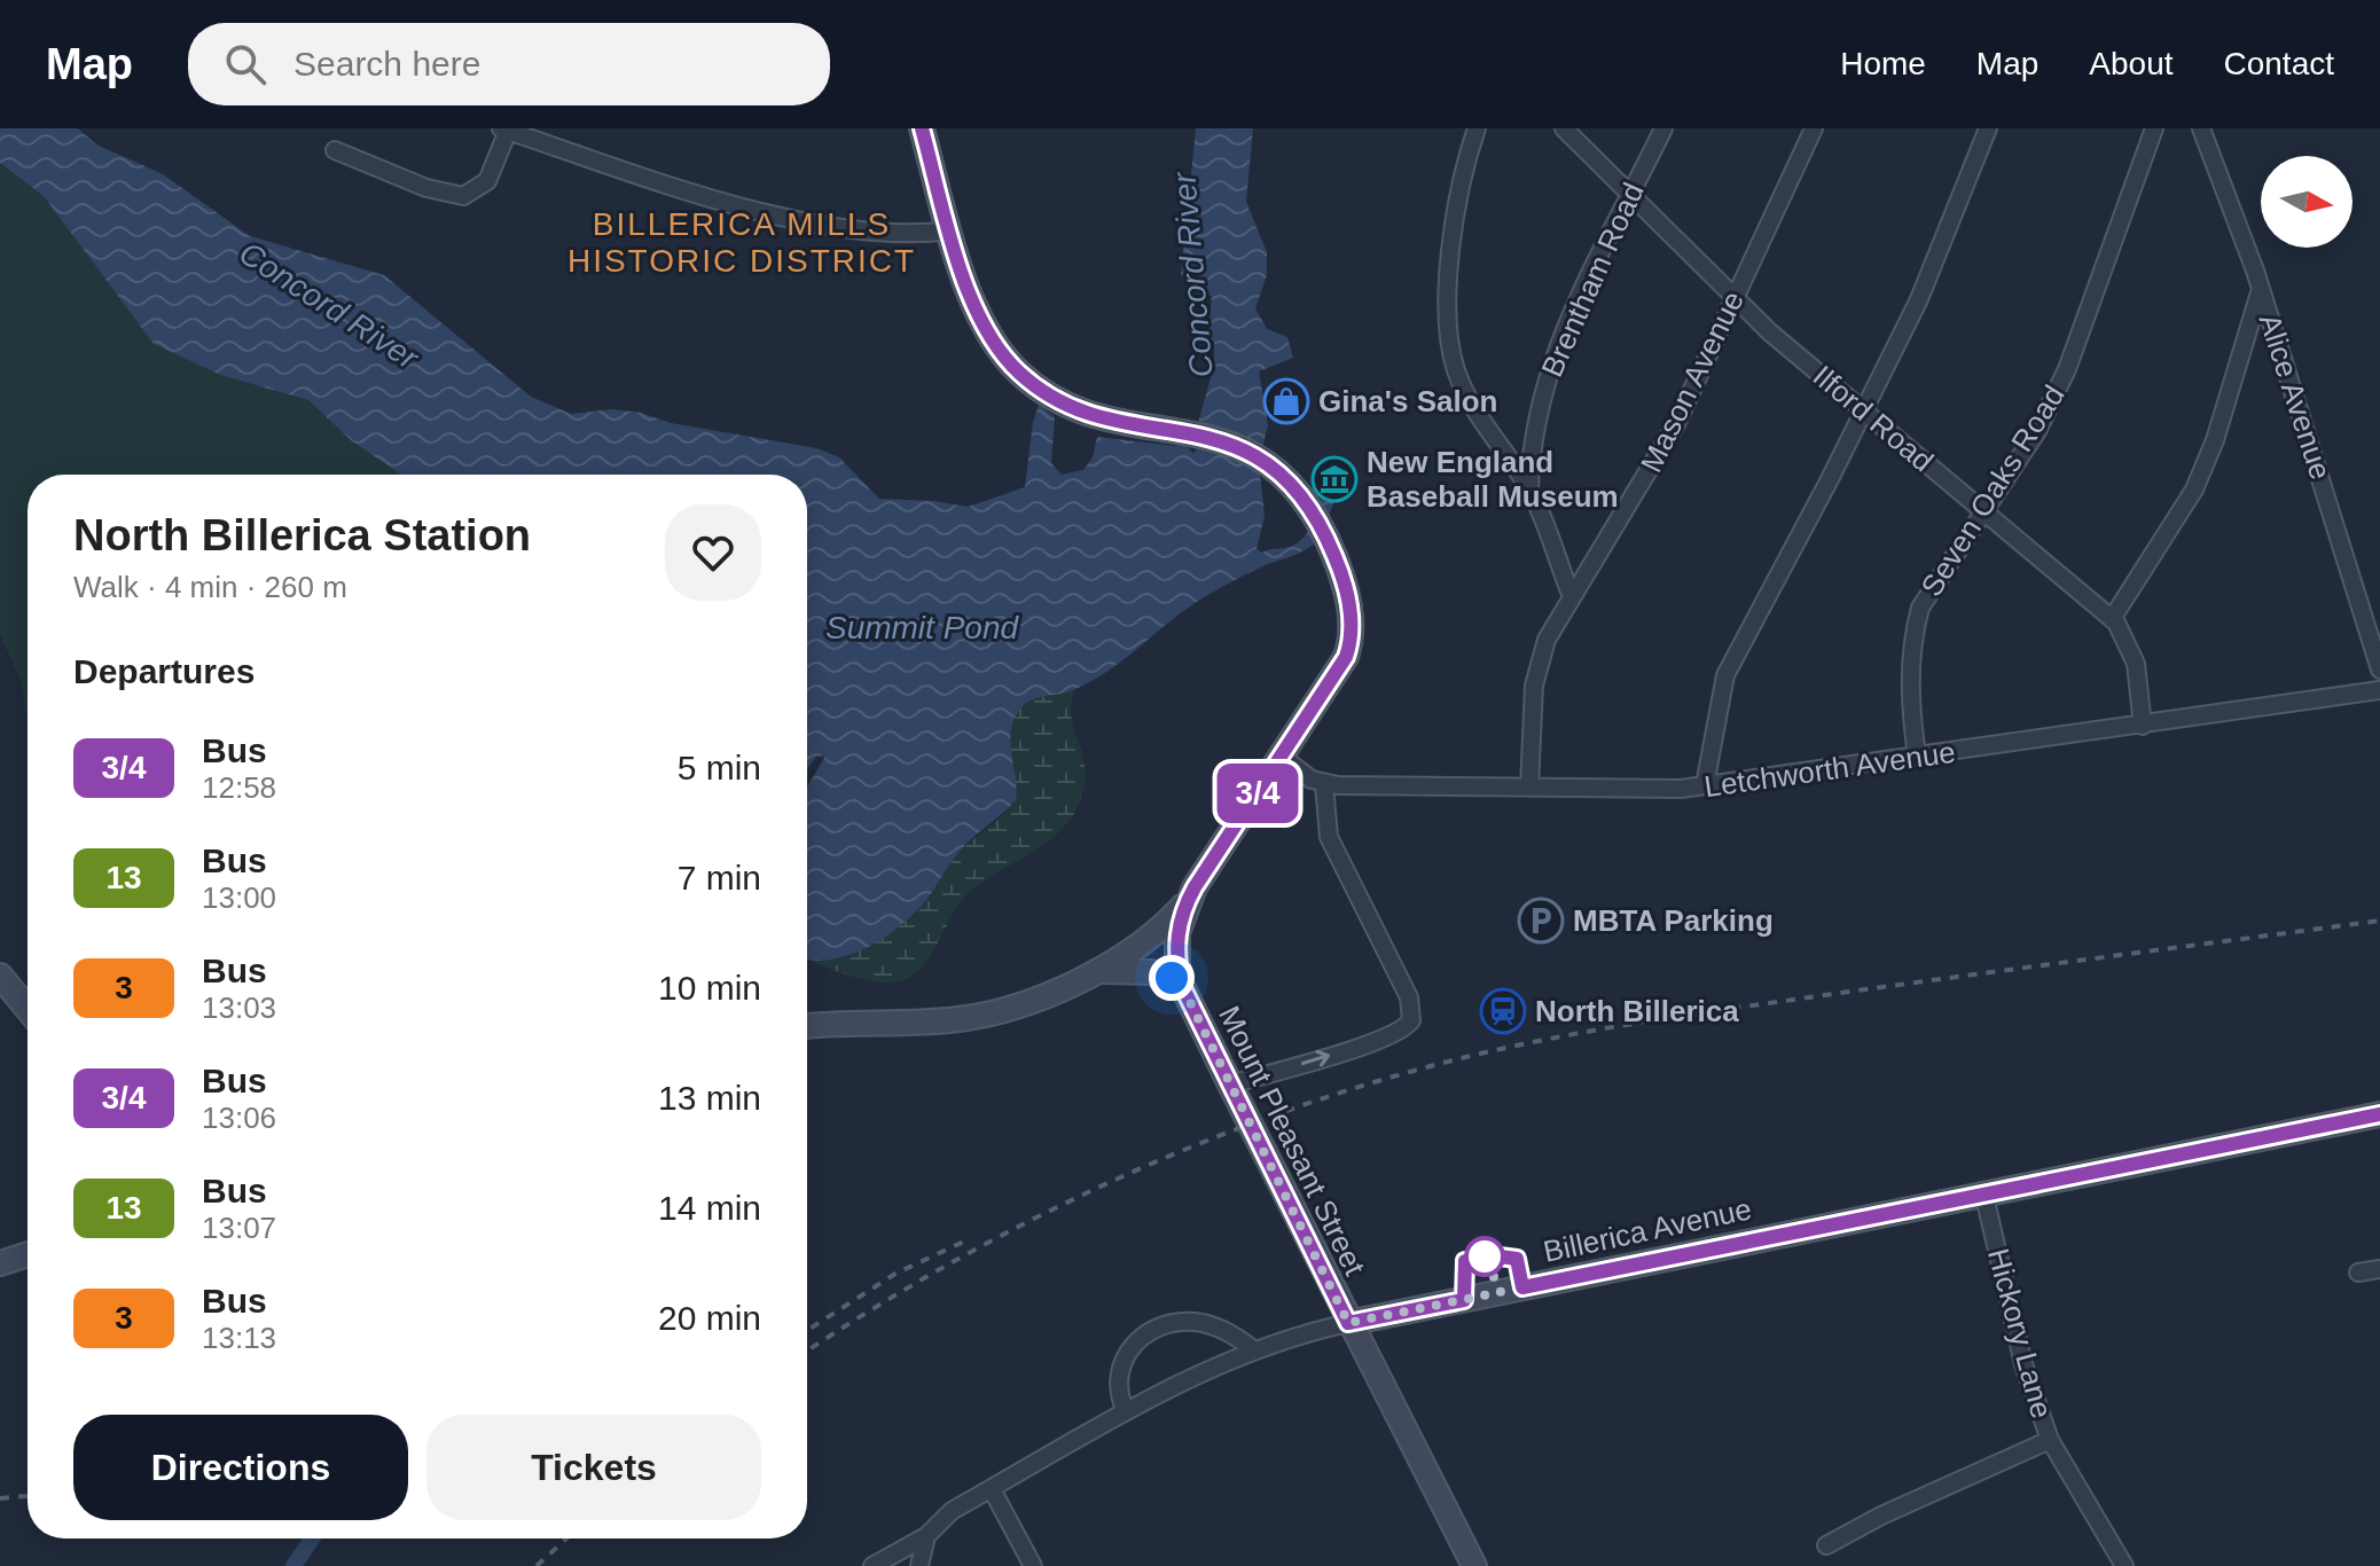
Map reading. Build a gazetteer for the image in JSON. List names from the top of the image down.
{
  "streets": {
    "main road": ["Mount Pleasant Street", "Billerica Avenue"],
    "street": [
      "Brentham Road",
      "Mason Avenue",
      "Alice Avenue",
      "Ilford Road",
      "Seven Oaks Road",
      "Letchworth Avenue",
      "Hickory Lane"
    ]
  },
  "crossings": [
    ["Brentham Road", "Ilford Road"],
    ["Mason Avenue", "Ilford Road"],
    ["Mason Avenue", "Letchworth Avenue"],
    ["Ilford Road", "Seven Oaks Road"],
    ["Ilford Road", "Letchworth Avenue"],
    ["Seven Oaks Road", "Letchworth Avenue"],
    ["Mount Pleasant Street", "Billerica Avenue"],
    ["Billerica Avenue", "Hickory Lane"]
  ],
  "districts": ["BILLERICA MILLS HISTORIC DISTRICT"],
  "water": ["Concord River", "Summit Pond"],
  "places": {
    "shop": ["Gina's Salon"],
    "museum": ["New England Baseball Museum"],
    "parking": ["MBTA Parking"],
    "station": ["North Billerica"]
  },
  "lines": ["bus line 3/4"],
  "north": "right",
  "page": {
    "header": "Map",
    "search": "Search here",
    "nav": [
      "Home",
      "Map",
      "About",
      "Contact"
    ],
    "on_map": "3/4",
    "heading": [
      ["North Billerica Station", "Walk · 4 min · 260 m"],
      "Departures"
    ],
    "list": [
      {
        "mark": "3/4",
        "name": "Bus",
        "note": "12:58",
        "value": "5 min"
      },
      {
        "mark": "13",
        "name": "Bus",
        "note": "13:00",
        "value": "7 min"
      },
      {
        "mark": "3",
        "name": "Bus",
        "note": "13:03",
        "value": "10 min"
      },
      {
        "mark": "3/4",
        "name": "Bus",
        "note": "13:06",
        "value": "13 min"
      },
      {
        "mark": "13",
        "name": "Bus",
        "note": "13:07",
        "value": "14 min"
      },
      {
        "mark": "3",
        "name": "Bus",
        "note": "13:13",
        "value": "20 min"
      }
    ],
    "buttons": ["Directions", "Tickets"]
  }
}
